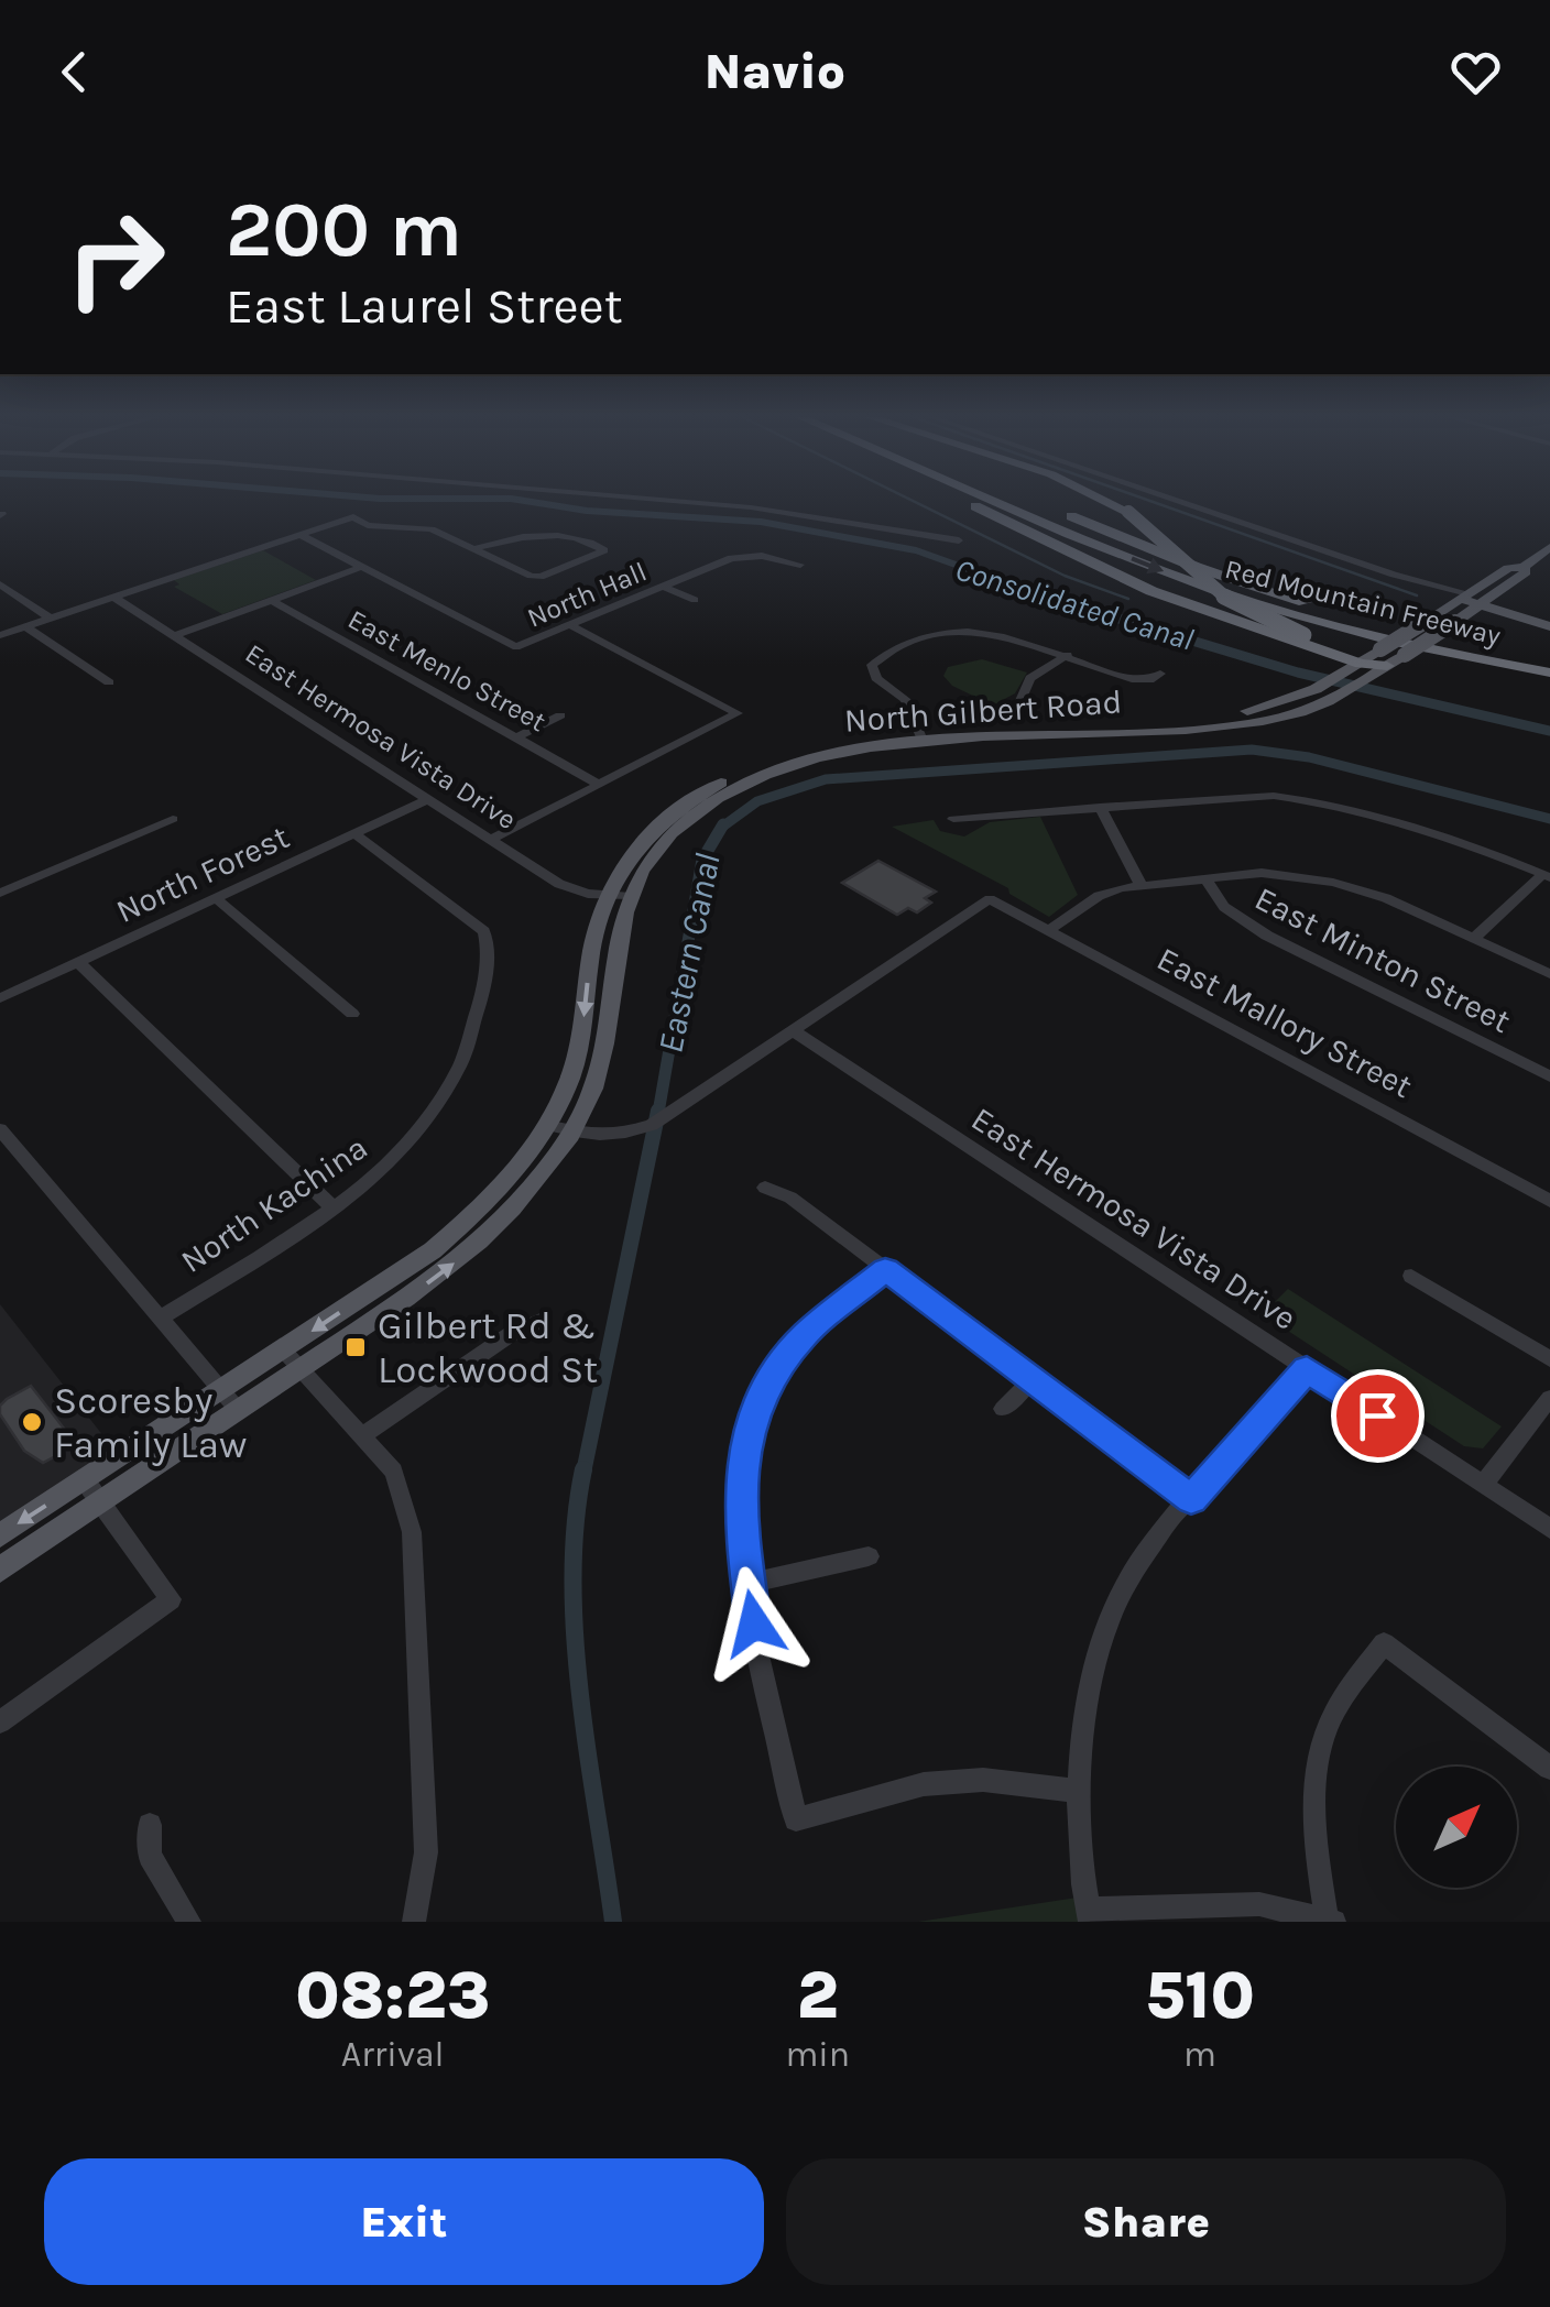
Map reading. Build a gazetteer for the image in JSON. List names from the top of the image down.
{
  "streets": {
    "highway": ["Red Mountain Freeway"],
    "main road": ["North Gilbert Road"],
    "street": [
      "North Hall",
      "East Menlo Street",
      "East Hermosa Vista Drive",
      "North Forest",
      "East Minton Street",
      "East Mallory Street",
      "North Kachina"
    ]
  },
  "crossings": [
    ["North Gilbert Road", "East Hermosa Vista Drive"],
    ["East Hermosa Vista Drive", "North Forest"],
    ["East Hermosa Vista Drive", "East Mallory Street"],
    ["North Forest", "North Kachina"]
  ],
  "water": ["Consolidated Canal", "Eastern Canal"],
  "places": {
    "transit": ["Gilbert Rd & Lockwood St"],
    "other": ["Scoresby Family Law"]
  },
  "north": "top right",
  "page": {
    "header": "Navio",
    "turn": ["200 m", "East Laurel Street"],
    "eta": [
      "08:23",
      "Arrival",
      "2",
      "min",
      "510",
      "m"
    ],
    "buttons": ["Exit", "Share"]
  }
}
